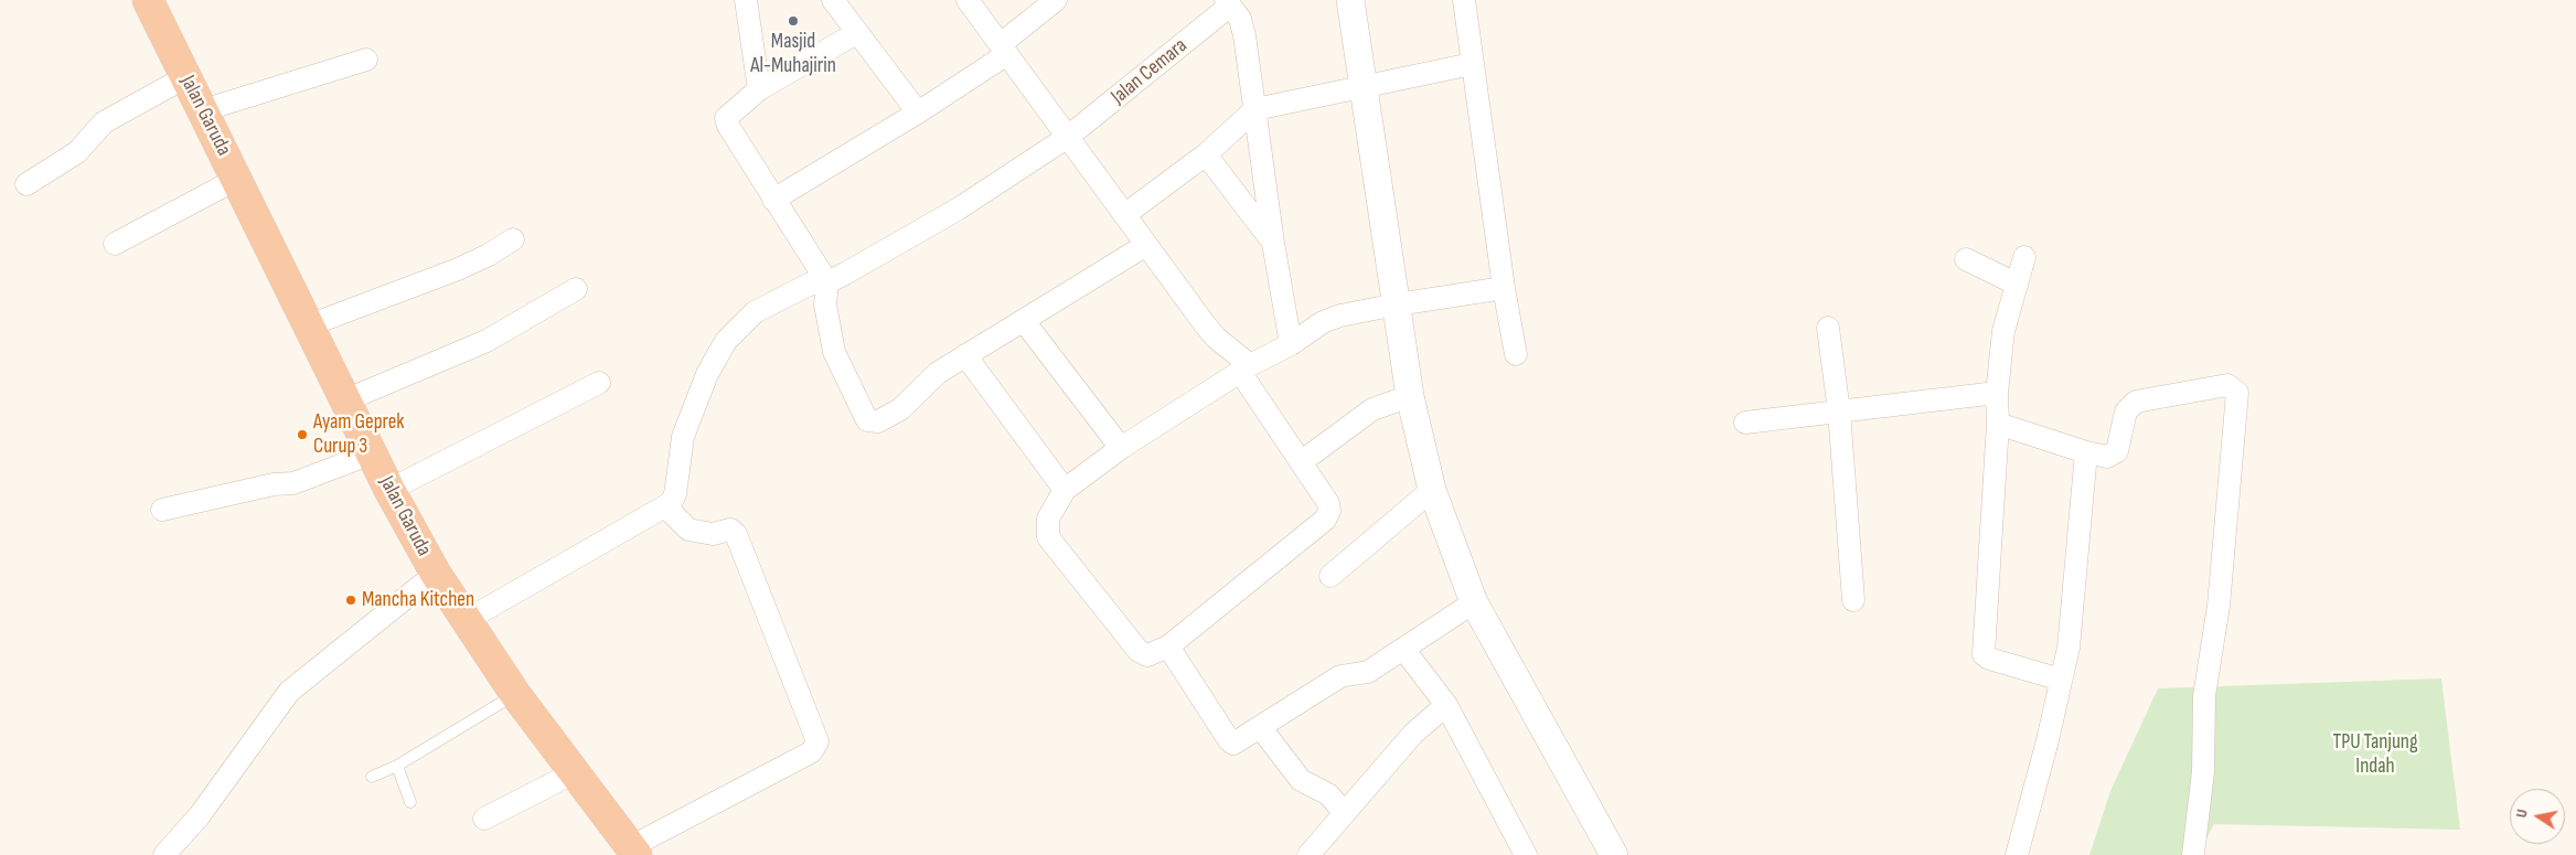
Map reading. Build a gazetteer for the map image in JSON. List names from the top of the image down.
{
  "streets": {
    "highway": ["Jalan Garuda"],
    "street": ["Jalan Cemara"]
  },
  "parks": ["TPU Tanjung Indah"],
  "places": ["Masjid Al-Muhajirin", "Ayam Geprek Curup 3", "Mancha Kitchen"],
  "north": "left"
}
